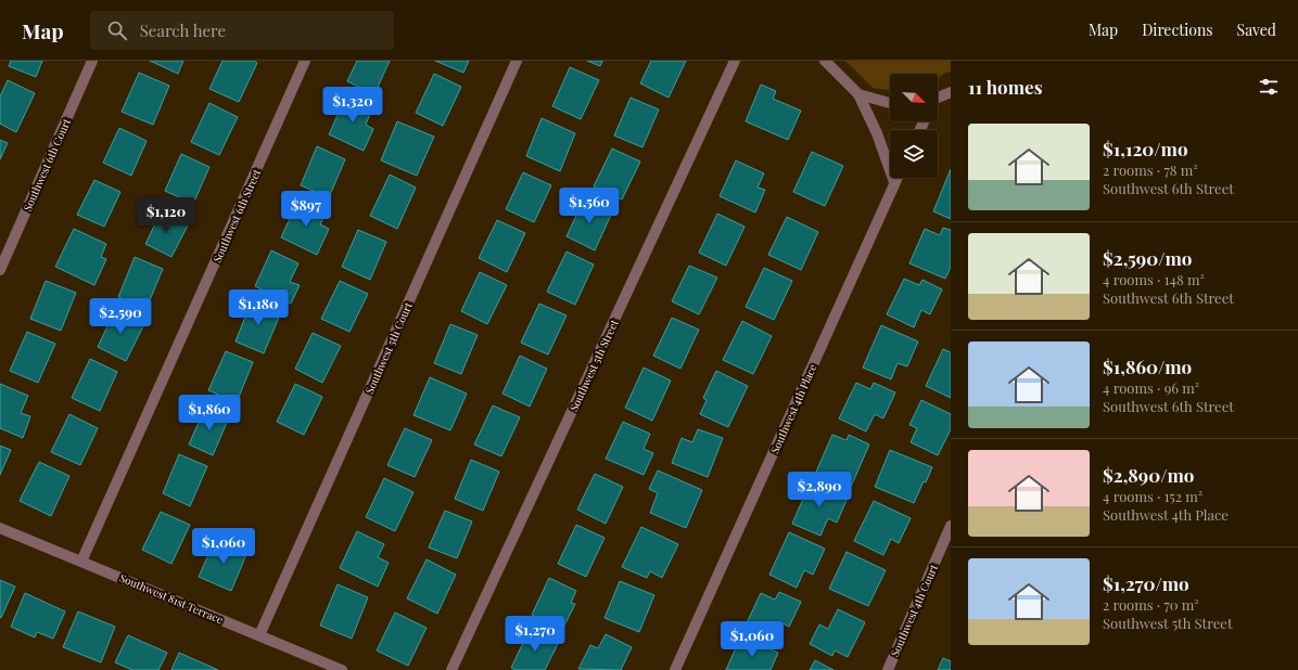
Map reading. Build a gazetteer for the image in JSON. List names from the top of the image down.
{
  "streets": {
    "street": [
      "Southwest 6th Court",
      "Southwest 6th Street",
      "Southwest 5th Court",
      "Southwest 5th Street",
      "Southwest 4th Place",
      "Southwest 81st Terrace",
      "Southwest 4th Court"
    ]
  },
  "crossings": [
    ["Southwest 6th Street", "Southwest 81st Terrace"],
    ["Southwest 5th Court", "Southwest 81st Terrace"]
  ],
  "north": "bottom right",
  "page": {
    "header": "Map",
    "search": "Search here",
    "nav": ["Map", "Directions", "Saved"],
    "heading": "11 homes",
    "price": [
      "$1,320",
      "$1,560",
      "$897",
      "$1,120",
      "$1,180",
      "$2,590",
      "$1,860",
      "$2,890",
      "$1,060",
      "$1,270",
      "$1,060"
    ],
    "list": [
      {
        "name": "$1,120/mo",
        "note": "2 rooms · 78 m² · Southwest 6th Street"
      },
      {
        "name": "$2,590/mo",
        "note": "4 rooms · 148 m² · Southwest 6th Street"
      },
      {
        "name": "$1,860/mo",
        "note": "4 rooms · 96 m² · Southwest 6th Street"
      },
      {
        "name": "$2,890/mo",
        "note": "4 rooms · 152 m² · Southwest 4th Place"
      },
      {
        "name": "$1,270/mo",
        "note": "2 rooms · 70 m² · Southwest 5th Street"
      }
    ]
  }
}
